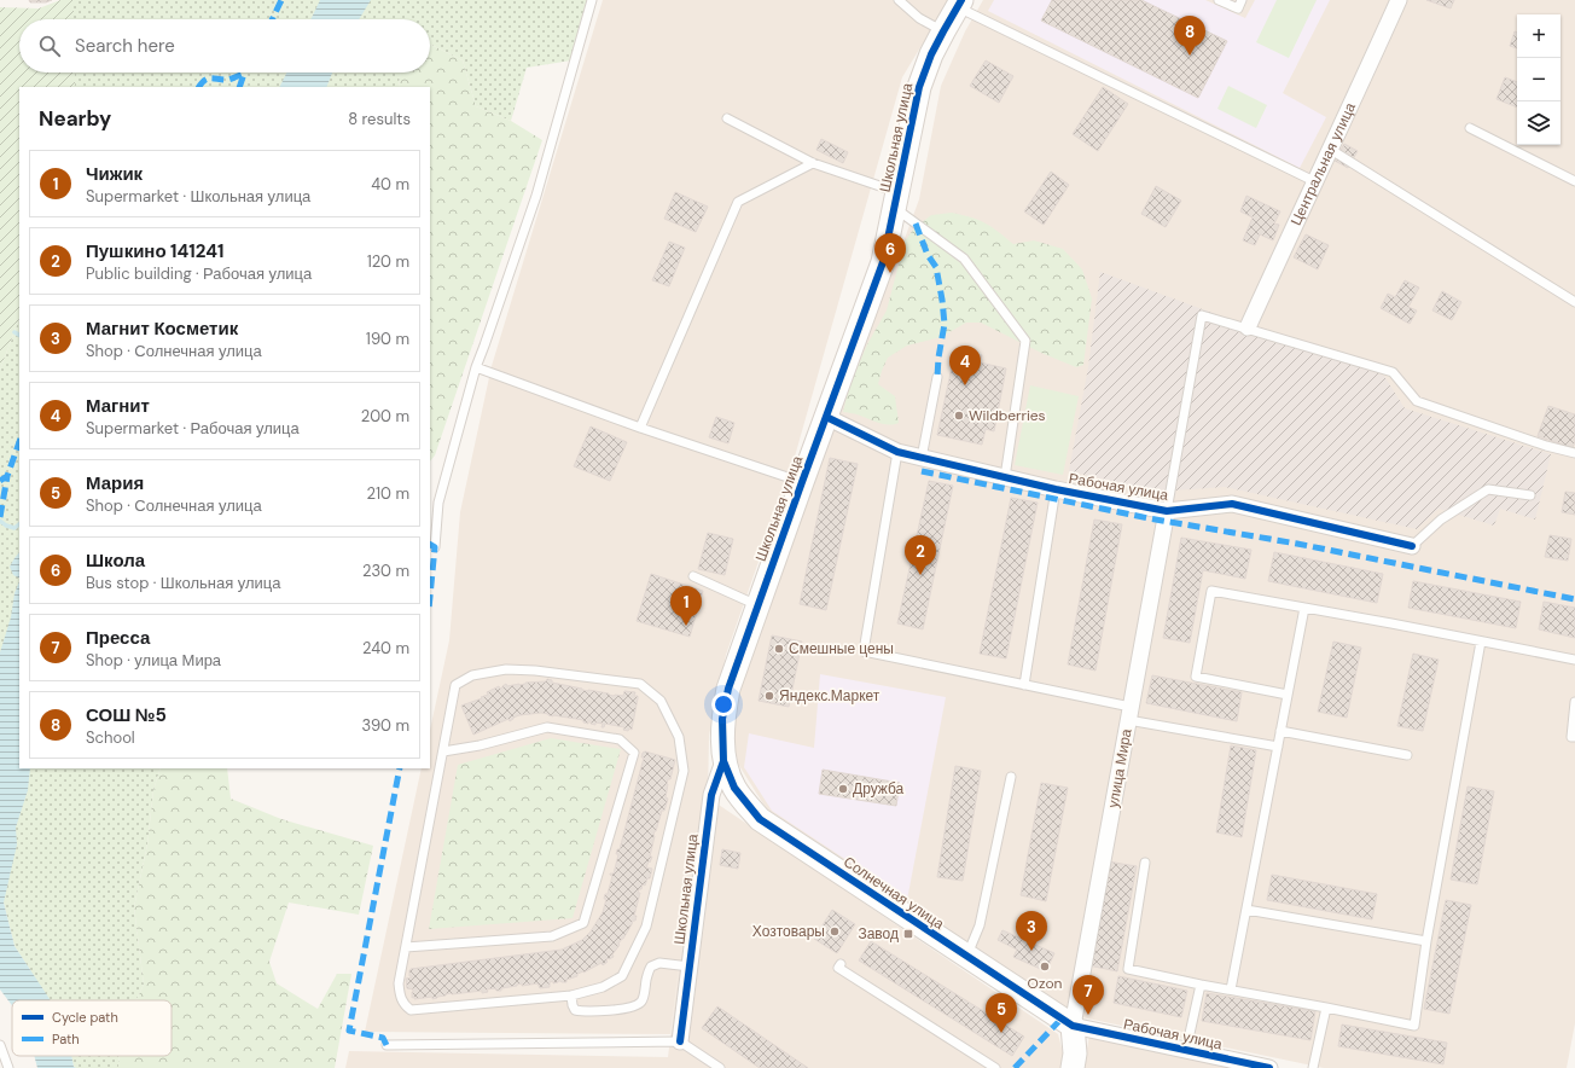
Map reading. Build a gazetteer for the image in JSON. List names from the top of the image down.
{
  "streets": {
    "street": [
      "Школьная улица",
      "Центральная улица",
      "Рабочая улица",
      "улица Мира",
      "Солнечная улица"
    ]
  },
  "crossings": [
    ["Школьная улица", "Рабочая улица"],
    ["Школьная улица", "Солнечная улица"],
    ["Рабочая улица", "улица Мира"],
    ["Рабочая улица", "Солнечная улица"],
    ["улица Мира", "Солнечная улица"]
  ],
  "places": {
    "other": [
      "Wildberries",
      "Смешные цены",
      "Яндекс.Маркет",
      "Дружба",
      "Хозтовары",
      "Ozon"
    ],
    "transit": ["Завод"]
  },
  "legend": ["Cycle path", "Path"],
  "page": {
    "map_buttons": ["+", "−"],
    "pins": [
      "8",
      "6",
      "4",
      "2",
      "1",
      "3",
      "7",
      "5"
    ],
    "search": "Search here",
    "heading": ["Nearby", "8 results"],
    "list": [
      {
        "mark": "1",
        "name": "Чижик",
        "note": "Supermarket · Школьная улица",
        "value": "40 m"
      },
      {
        "mark": "2",
        "name": "Пушкино 141241",
        "note": "Public building · Рабочая улица",
        "value": "120 m"
      },
      {
        "mark": "3",
        "name": "Магнит Косметик",
        "note": "Shop · Солнечная улица",
        "value": "190 m"
      },
      {
        "mark": "4",
        "name": "Магнит",
        "note": "Supermarket · Рабочая улица",
        "value": "200 m"
      },
      {
        "mark": "5",
        "name": "Мария",
        "note": "Shop · Солнечная улица",
        "value": "210 m"
      },
      {
        "mark": "6",
        "name": "Школа",
        "note": "Bus stop · Школьная улица",
        "value": "230 m"
      },
      {
        "mark": "7",
        "name": "Пресса",
        "note": "Shop · улица Мира",
        "value": "240 m"
      },
      {
        "mark": "8",
        "name": "СОШ №5",
        "note": "School",
        "value": "390 m"
      }
    ]
  }
}
